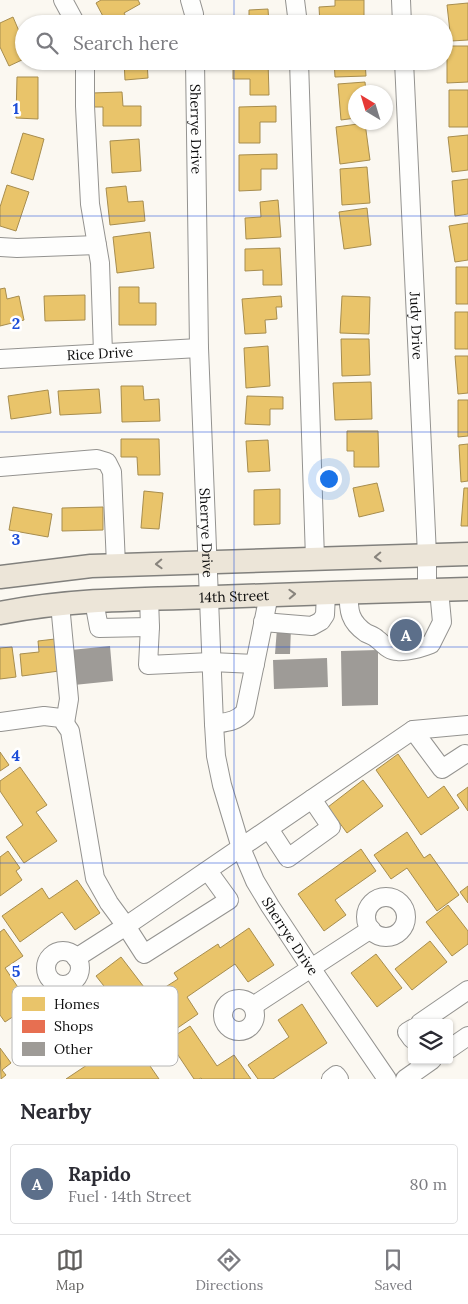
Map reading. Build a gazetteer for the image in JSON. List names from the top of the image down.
{
  "streets": {
    "main road": ["14th Street"],
    "street": ["Sherrye Drive", "Judy Drive", "Rice Drive"]
  },
  "crossings": [
    ["Sherrye Drive", "Rice Drive"],
    ["Sherrye Drive", "14th Street"],
    ["Judy Drive", "14th Street"]
  ],
  "legend": ["Homes", "Shops", "Other"],
  "north": "top left",
  "page": {
    "search": "Search here",
    "pins": "A",
    "heading": "Nearby",
    "list": [
      {
        "mark": "A",
        "name": "Rapido",
        "note": "Fuel · 14th Street",
        "value": "80 m"
      }
    ],
    "nav": ["Map", "Directions", "Saved"]
  },
  "grid": {
    "rows": [
      "1",
      "2",
      "3",
      "4",
      "5"
    ]
  }
}
